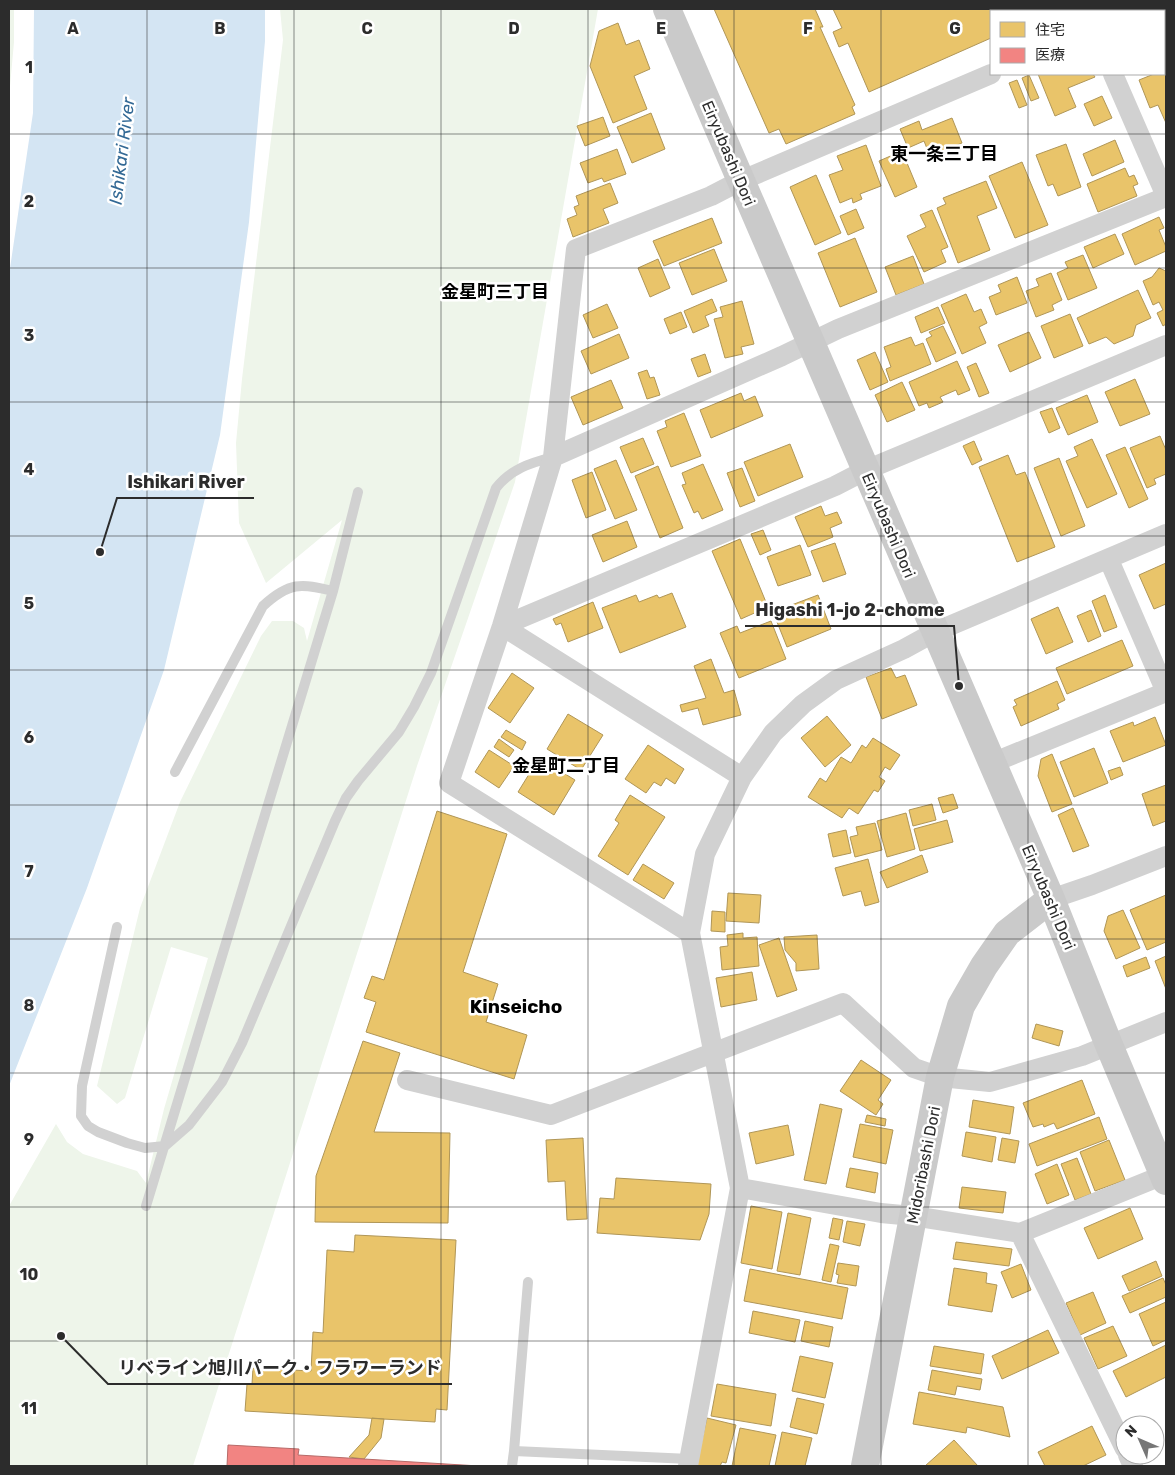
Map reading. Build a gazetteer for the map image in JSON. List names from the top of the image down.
{
  "streets": {
    "street": ["Eiryubashi Dori", "Midoribashi Dori"]
  },
  "crossings": [
    ["Eiryubashi Dori", "Midoribashi Dori"]
  ],
  "districts": [
    "東一条三丁目",
    "金星町三丁目",
    "金星町二丁目",
    "Kinseicho"
  ],
  "water": ["Ishikari River"],
  "places": ["Ishikari River", "Higashi 1-jo 2-chome", "リベライン旭川パーク・フラワーランド"],
  "legend": ["住宅", "医療"],
  "north": "top left",
  "grid": {
    "columns": [
      "A",
      "B",
      "C",
      "D",
      "E",
      "F",
      "G"
    ],
    "rows": [
      "1",
      "2",
      "3",
      "4",
      "5",
      "6",
      "7",
      "8",
      "9",
      "10",
      "11"
    ]
  }
}
